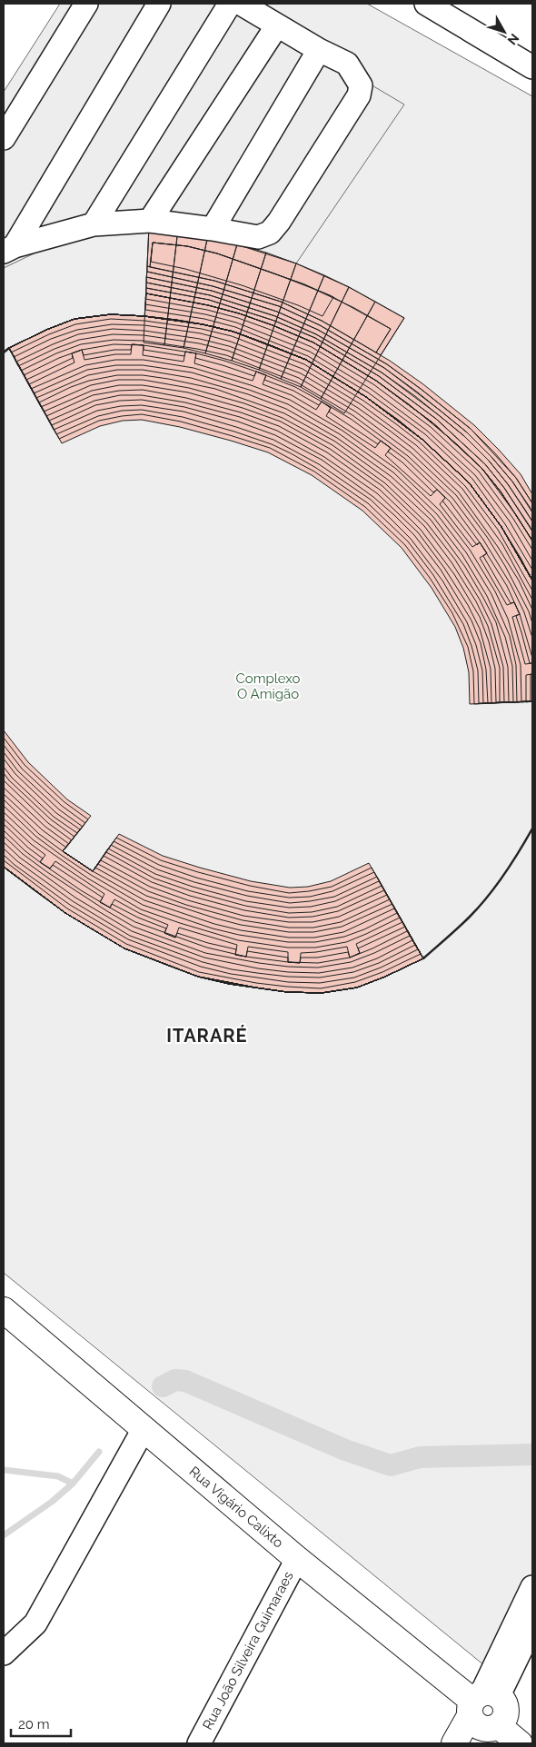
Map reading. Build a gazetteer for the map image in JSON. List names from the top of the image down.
{
  "streets": {
    "main road": ["Rua Vigário Calixto"],
    "street": ["Rua João Silveira Guimaraes"]
  },
  "crossings": [
    ["Rua Vigário Calixto", "Rua João Silveira Guimaraes"]
  ],
  "districts": ["ITARARÉ"],
  "parks": ["Complexo O Amigão"],
  "scale_bar": "20 m",
  "north": "bottom right"
}
